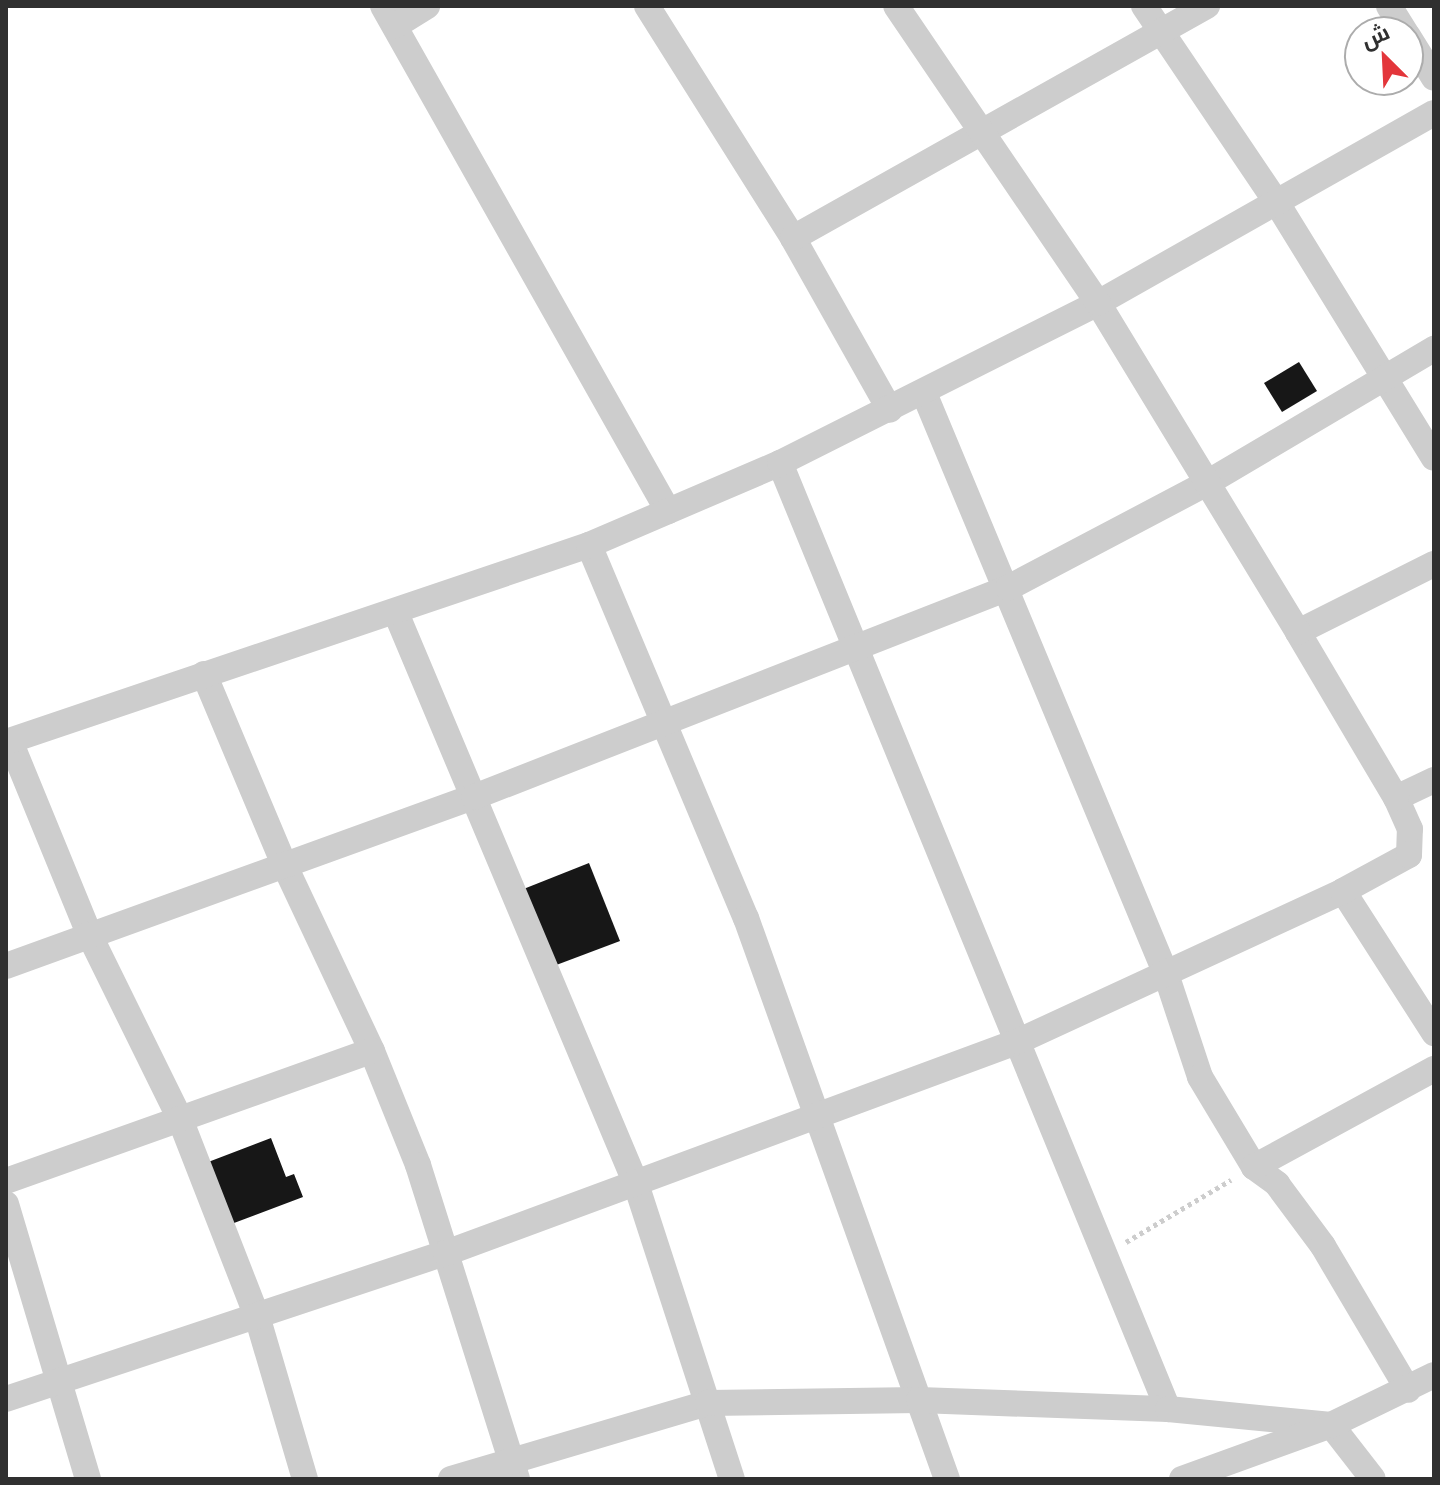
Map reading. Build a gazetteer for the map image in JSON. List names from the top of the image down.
{
  "north": "top left"
}
